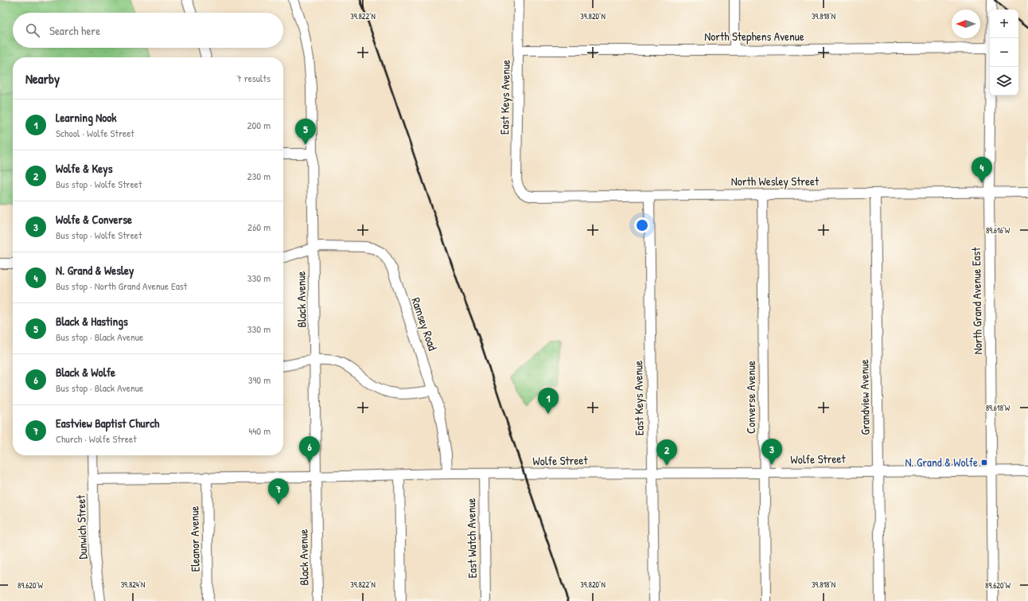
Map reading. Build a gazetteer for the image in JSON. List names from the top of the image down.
{
  "streets": {
    "street": [
      "North Stephens Avenue",
      "East Keys Avenue",
      "North Wesley Street",
      "Black Avenue",
      "North Grand Avenue East",
      "Ramsey Road",
      "Converse Avenue",
      "Grandview Avenue",
      "Wolfe Street",
      "Dunwich Street",
      "East Watch Avenue",
      "Eleanor Avenue"
    ]
  },
  "crossings": [
    ["North Stephens Avenue", "East Keys Avenue"],
    ["East Keys Avenue", "North Wesley Street"],
    ["East Keys Avenue", "Wolfe Street"],
    ["North Wesley Street", "North Grand Avenue East"],
    ["North Wesley Street", "Converse Avenue"],
    ["North Wesley Street", "Grandview Avenue"],
    ["Black Avenue", "Ramsey Road"],
    ["Black Avenue", "Wolfe Street"],
    ["North Grand Avenue East", "Wolfe Street"],
    ["Ramsey Road", "Wolfe Street"],
    ["Converse Avenue", "Wolfe Street"],
    ["Grandview Avenue", "Wolfe Street"],
    ["Wolfe Street", "Dunwich Street"],
    ["Wolfe Street", "East Watch Avenue"],
    ["Wolfe Street", "Eleanor Avenue"]
  ],
  "places": {
    "transit": ["N. Grand & Wolfe"]
  },
  "north": "left",
  "page": {
    "map_buttons": ["+", "−"],
    "search": "Search here",
    "heading": ["Nearby", "7 results"],
    "list": [
      {
        "mark": "1",
        "name": "Learning Nook",
        "note": "School · Wolfe Street",
        "value": "200 m"
      },
      {
        "mark": "2",
        "name": "Wolfe & Keys",
        "note": "Bus stop · Wolfe Street",
        "value": "230 m"
      },
      {
        "mark": "3",
        "name": "Wolfe & Converse",
        "note": "Bus stop · Wolfe Street",
        "value": "260 m"
      },
      {
        "mark": "4",
        "name": "N. Grand & Wesley",
        "note": "Bus stop · North Grand Avenue East",
        "value": "330 m"
      },
      {
        "mark": "5",
        "name": "Black & Hastings",
        "note": "Bus stop · Black Avenue",
        "value": "330 m"
      },
      {
        "mark": "6",
        "name": "Black & Wolfe",
        "note": "Bus stop · Black Avenue",
        "value": "390 m"
      },
      {
        "mark": "7",
        "name": "Eastview Baptist Church",
        "note": "Church · Wolfe Street",
        "value": "440 m"
      }
    ],
    "pins": [
      "5",
      "4",
      "1",
      "6",
      "3",
      "2",
      "7"
    ]
  },
  "coordinates": [
    "39.822°N",
    "39.820°N",
    "39.818°N",
    "89.616°W",
    "89.618°W",
    "39.824°N",
    "89.620°W"
  ]
}
